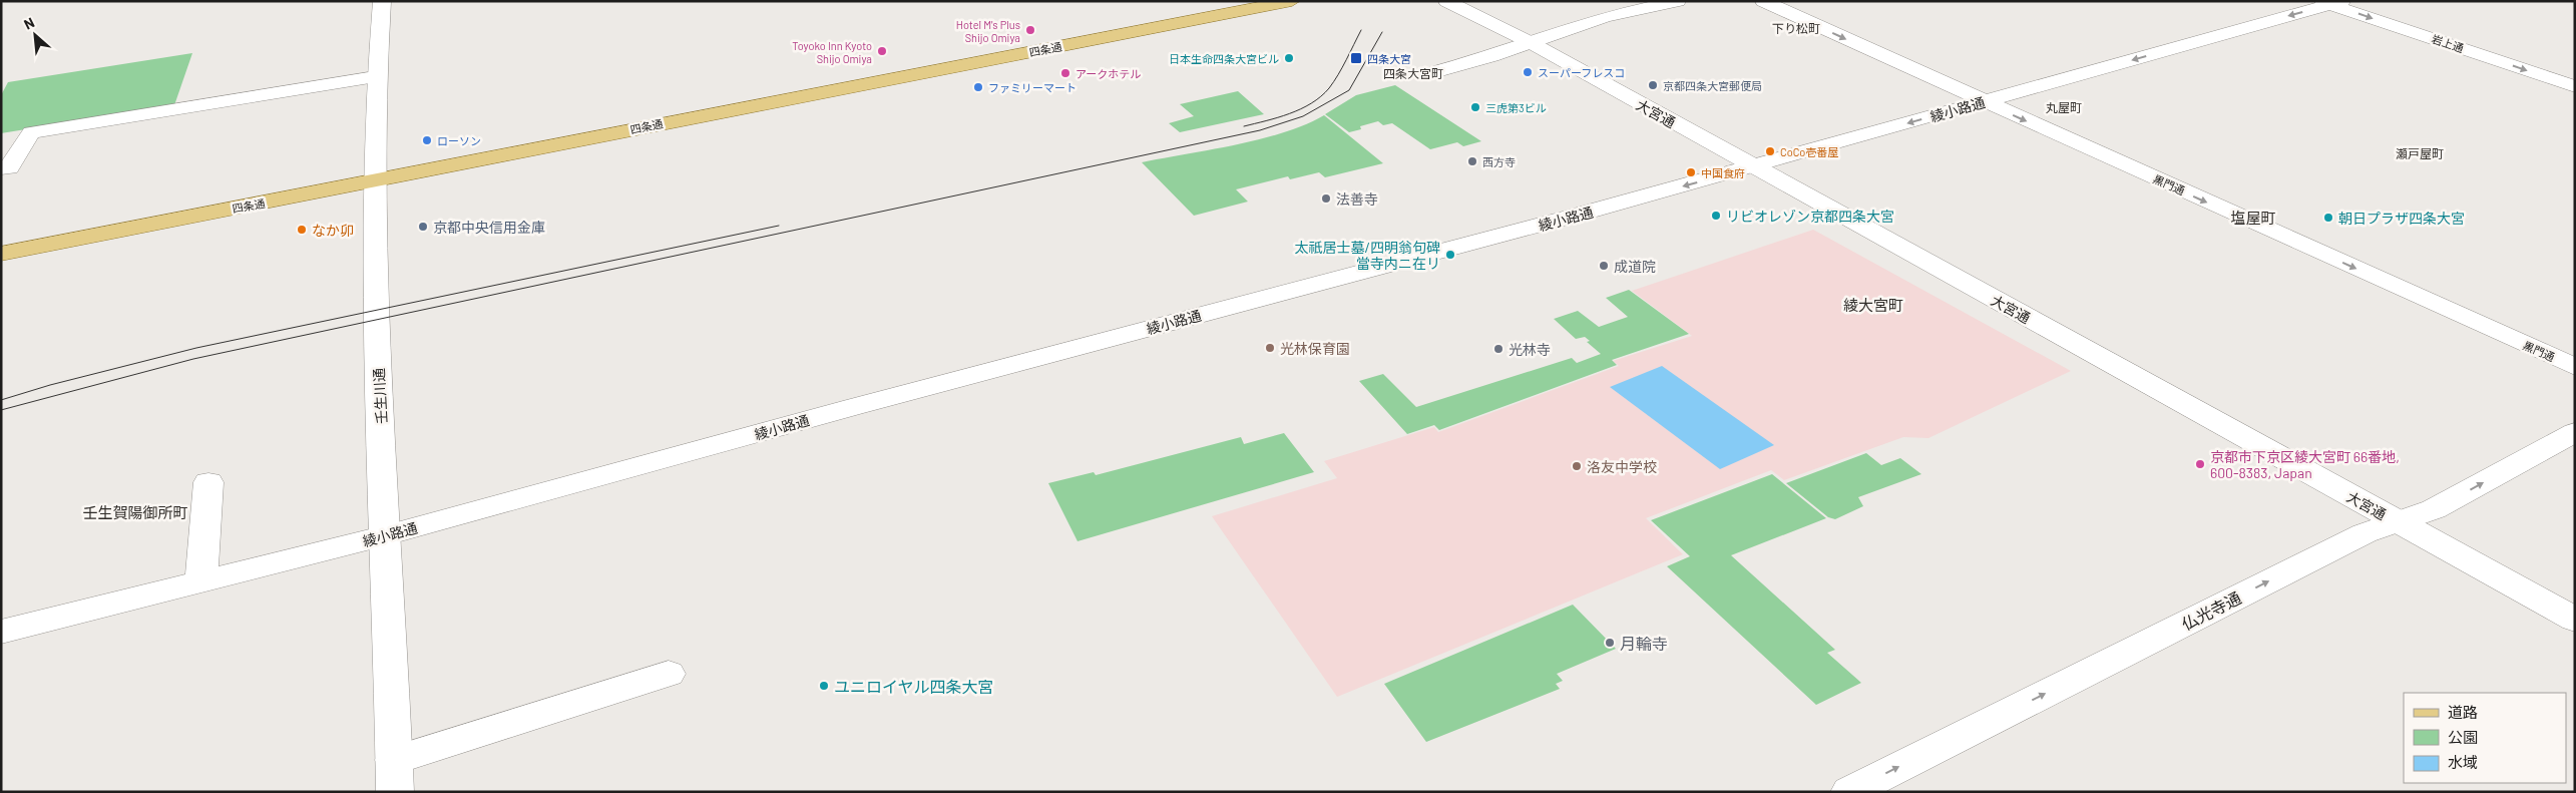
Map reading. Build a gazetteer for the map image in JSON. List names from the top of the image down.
{
  "streets": {
    "main road": ["四条通"],
    "street": [
      "岩上通",
      "綾小路通",
      "大宮通",
      "黒門通",
      "壬生川通",
      "仏光寺通"
    ]
  },
  "crossings": [
    ["岩上通", "綾小路通"],
    ["四条通", "壬生川通"],
    ["綾小路通", "大宮通"],
    ["綾小路通", "黒門通"],
    ["綾小路通", "壬生川通"],
    ["大宮通", "仏光寺通"]
  ],
  "one_way": [
    "岩上通",
    "綾小路通",
    "黒門通",
    "仏光寺通"
  ],
  "districts": [
    "下り松町",
    "四条大宮町",
    "丸屋町",
    "瀬戸屋町",
    "塩屋町",
    "綾大宮町",
    "壬生賀陽御所町"
  ],
  "places": {
    "other": [
      "Hotel M's Plus Shijo Omiya",
      "Toyoko Inn Kyoto Shijo Omiya",
      "日本生命四条大宮ビル",
      "スーパーフレスコ",
      "アークホテル",
      "京都四条大宮郵便局",
      "ファミリーマート",
      "三虎第3ビル",
      "ローソン",
      "CoCo壱番屋",
      "西方寺",
      "中国食府",
      "法善寺",
      "リビオレゾン京都四条大宮",
      "朝日プラザ四条大宮",
      "京都中央信用金庫",
      "なか卯",
      "太祇居士墓/四明翁句碑 當寺内ニ在リ",
      "成道院",
      "光林保育園",
      "光林寺",
      "京都市下京区綾大宮町 66番地, 600-8383, Japan",
      "洛友中学校",
      "月輪寺",
      "ユニロイヤル四条大宮"
    ],
    "transit": ["四条大宮"]
  },
  "legend": ["道路", "公園", "水域"],
  "north": "top left"
}
